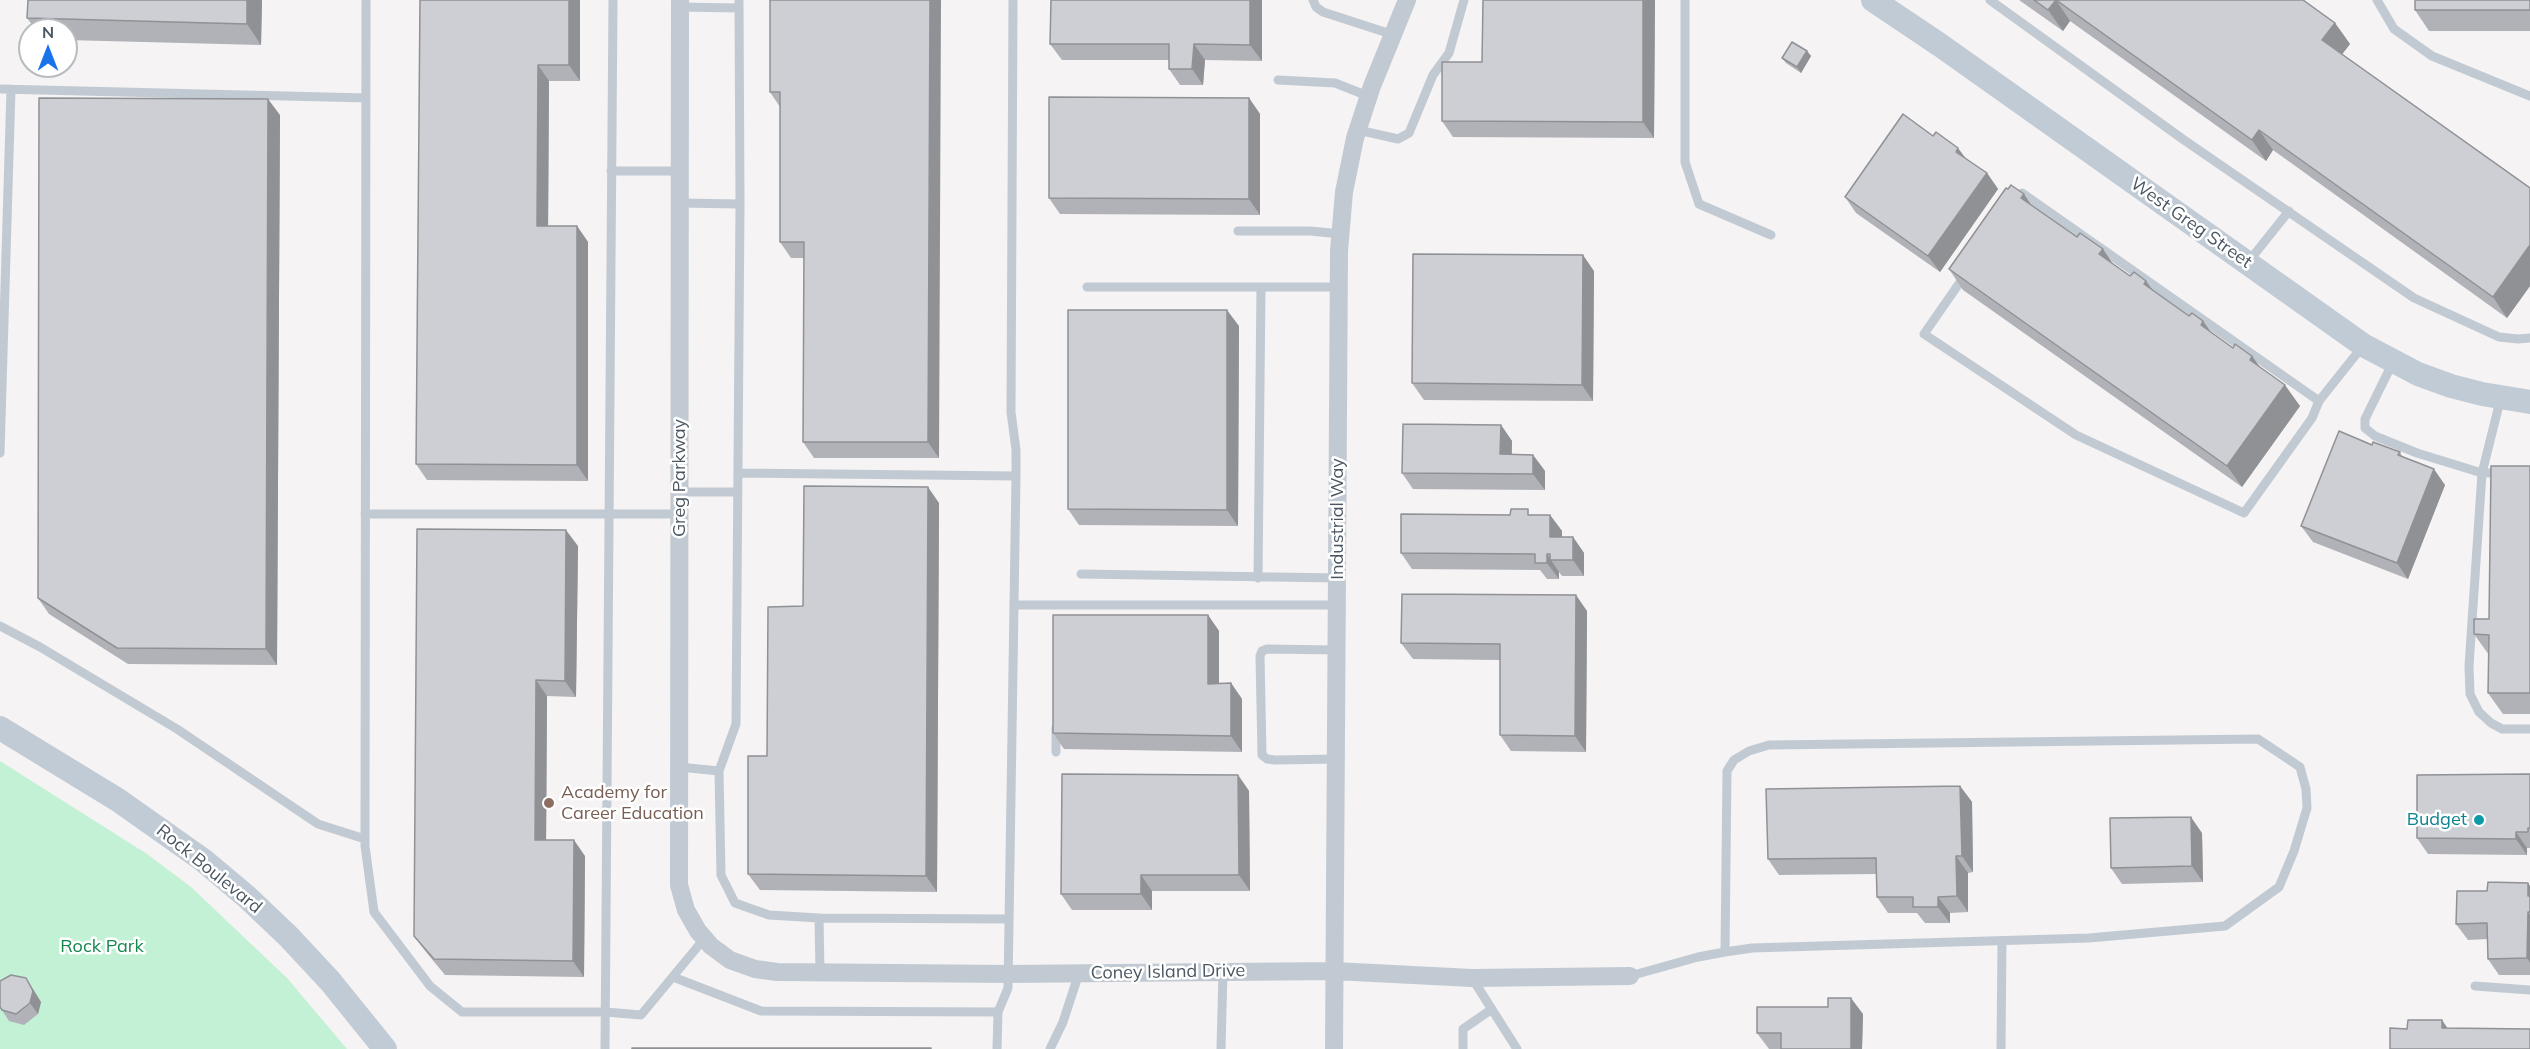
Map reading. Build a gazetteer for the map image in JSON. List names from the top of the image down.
{
  "streets": {
    "main road": ["West Greg Street", "Rock Boulevard"],
    "street": ["Greg Parkway", "Industrial Way", "Coney Island Drive"]
  },
  "crossings": [
    ["Greg Parkway", "Coney Island Drive"],
    ["Industrial Way", "Coney Island Drive"]
  ],
  "parks": ["Rock Park"],
  "places": ["Academy for Career Education", "Budget"],
  "north": "top"
}
